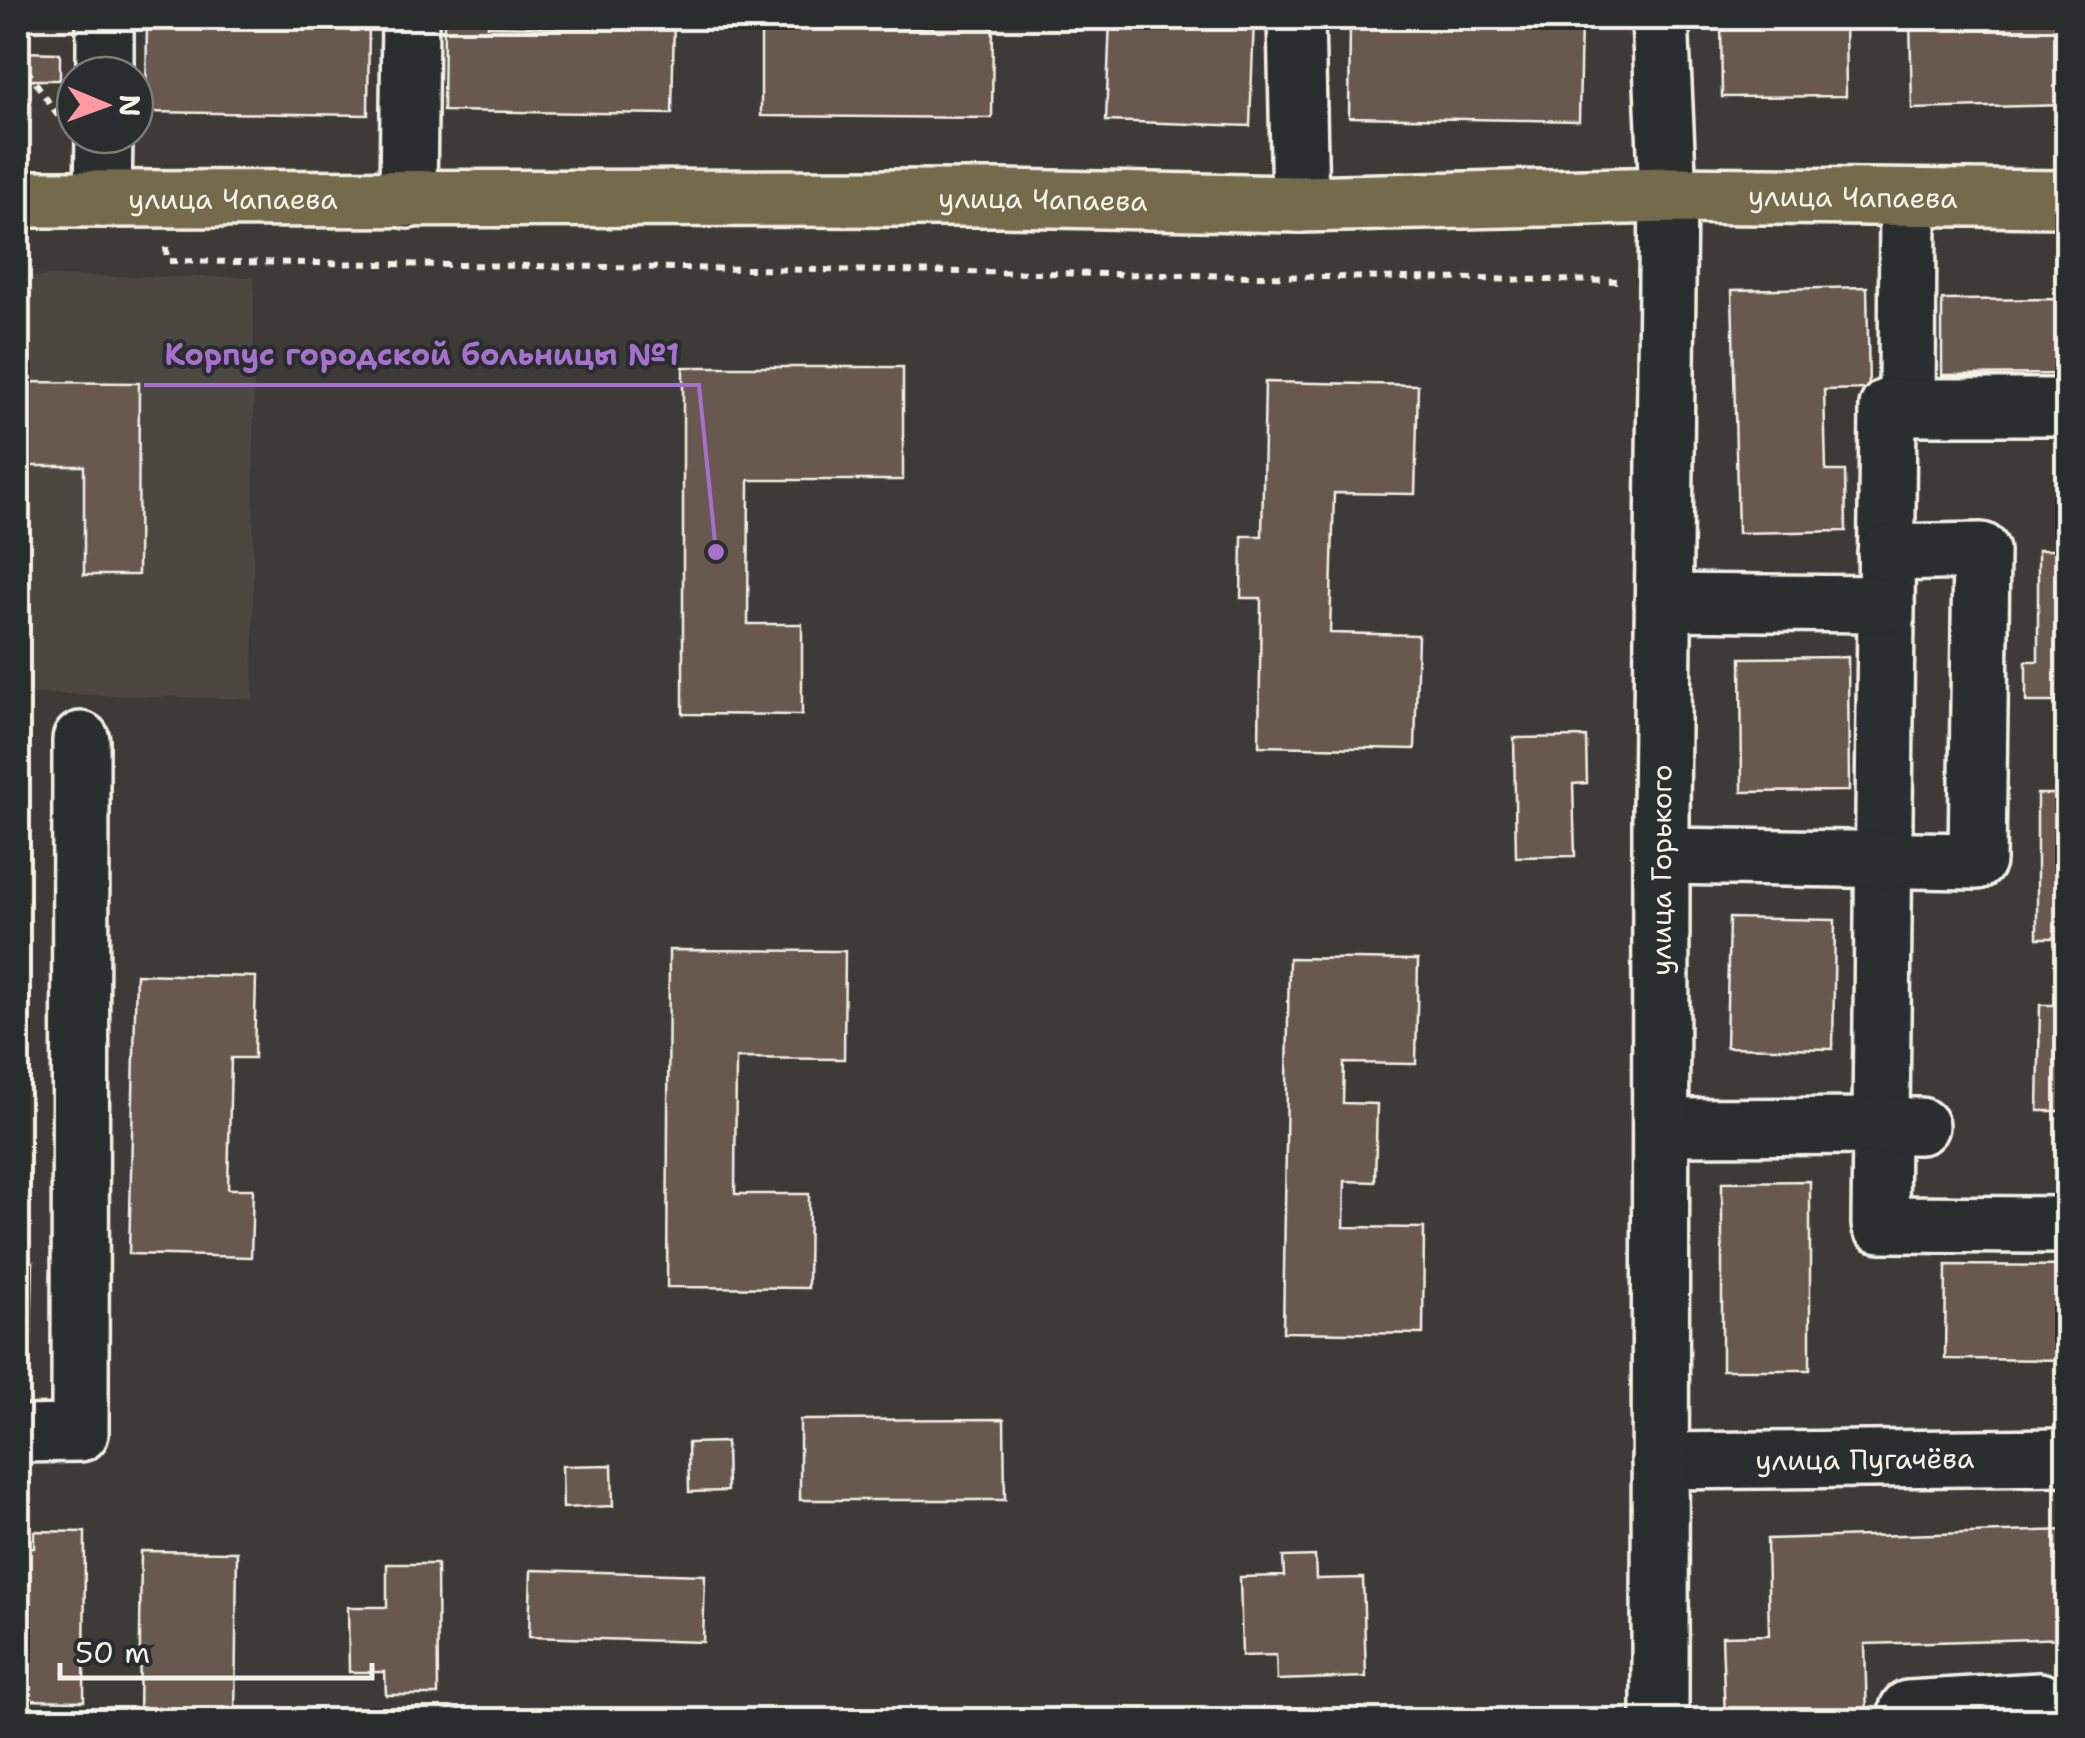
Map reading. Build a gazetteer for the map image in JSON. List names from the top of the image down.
{
  "streets": {
    "main road": ["улица Чапаева"],
    "street": ["улица Горького", "улица Пугачёва"]
  },
  "crossings": [
    ["улица Чапаева", "улица Горького"],
    ["улица Горького", "улица Пугачёва"]
  ],
  "places": ["Корпус городской больницы №1"],
  "scale_bar": "50 m",
  "north": "right"
}
